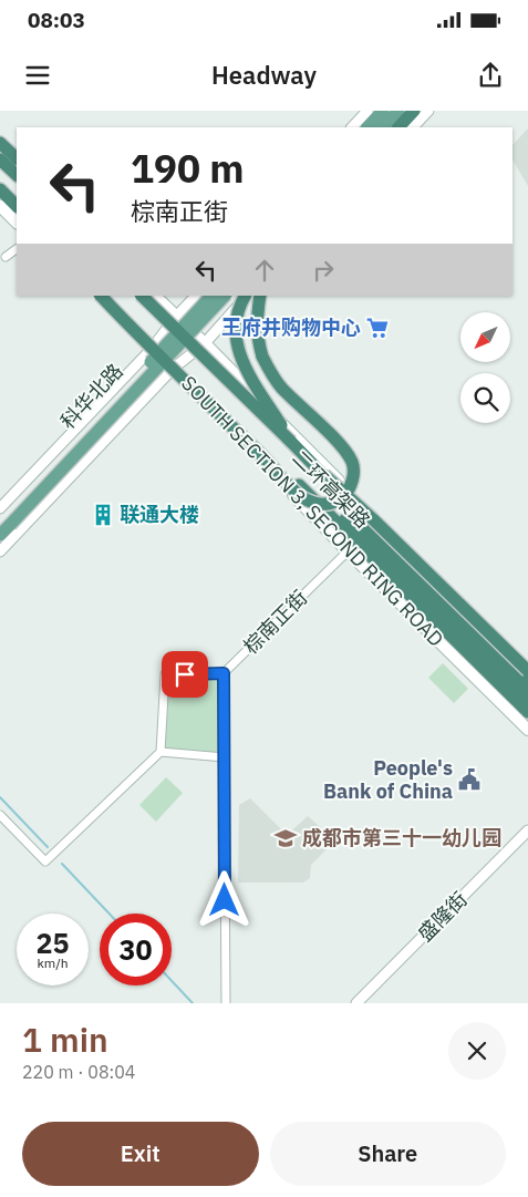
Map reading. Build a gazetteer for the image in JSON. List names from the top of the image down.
{
  "streets": {
    "highway": ["二环高架路"],
    "main road": ["科华北路", "SOUTH SECTION 3, SECOND RING ROAD"],
    "street": ["棕南正街", "盛隆街"]
  },
  "crossings": [
    ["SOUTH SECTION 3, SECOND RING ROAD", "棕南正街"]
  ],
  "places": {
    "supermarket": ["王府井购物中心"],
    "building": ["联通大楼"],
    "public building": ["People's Bank of China"],
    "school or university": ["成都市第三十一幼儿园"]
  },
  "north": "bottom left",
  "page": {
    "status": "08:03",
    "header": "Headway",
    "turn": ["190 m", "棕南正街"],
    "speed": "25 km/h",
    "limit": "30",
    "heading": ["1 min", "220 m · 08:04"],
    "buttons": ["Exit", "Share"]
  }
}
